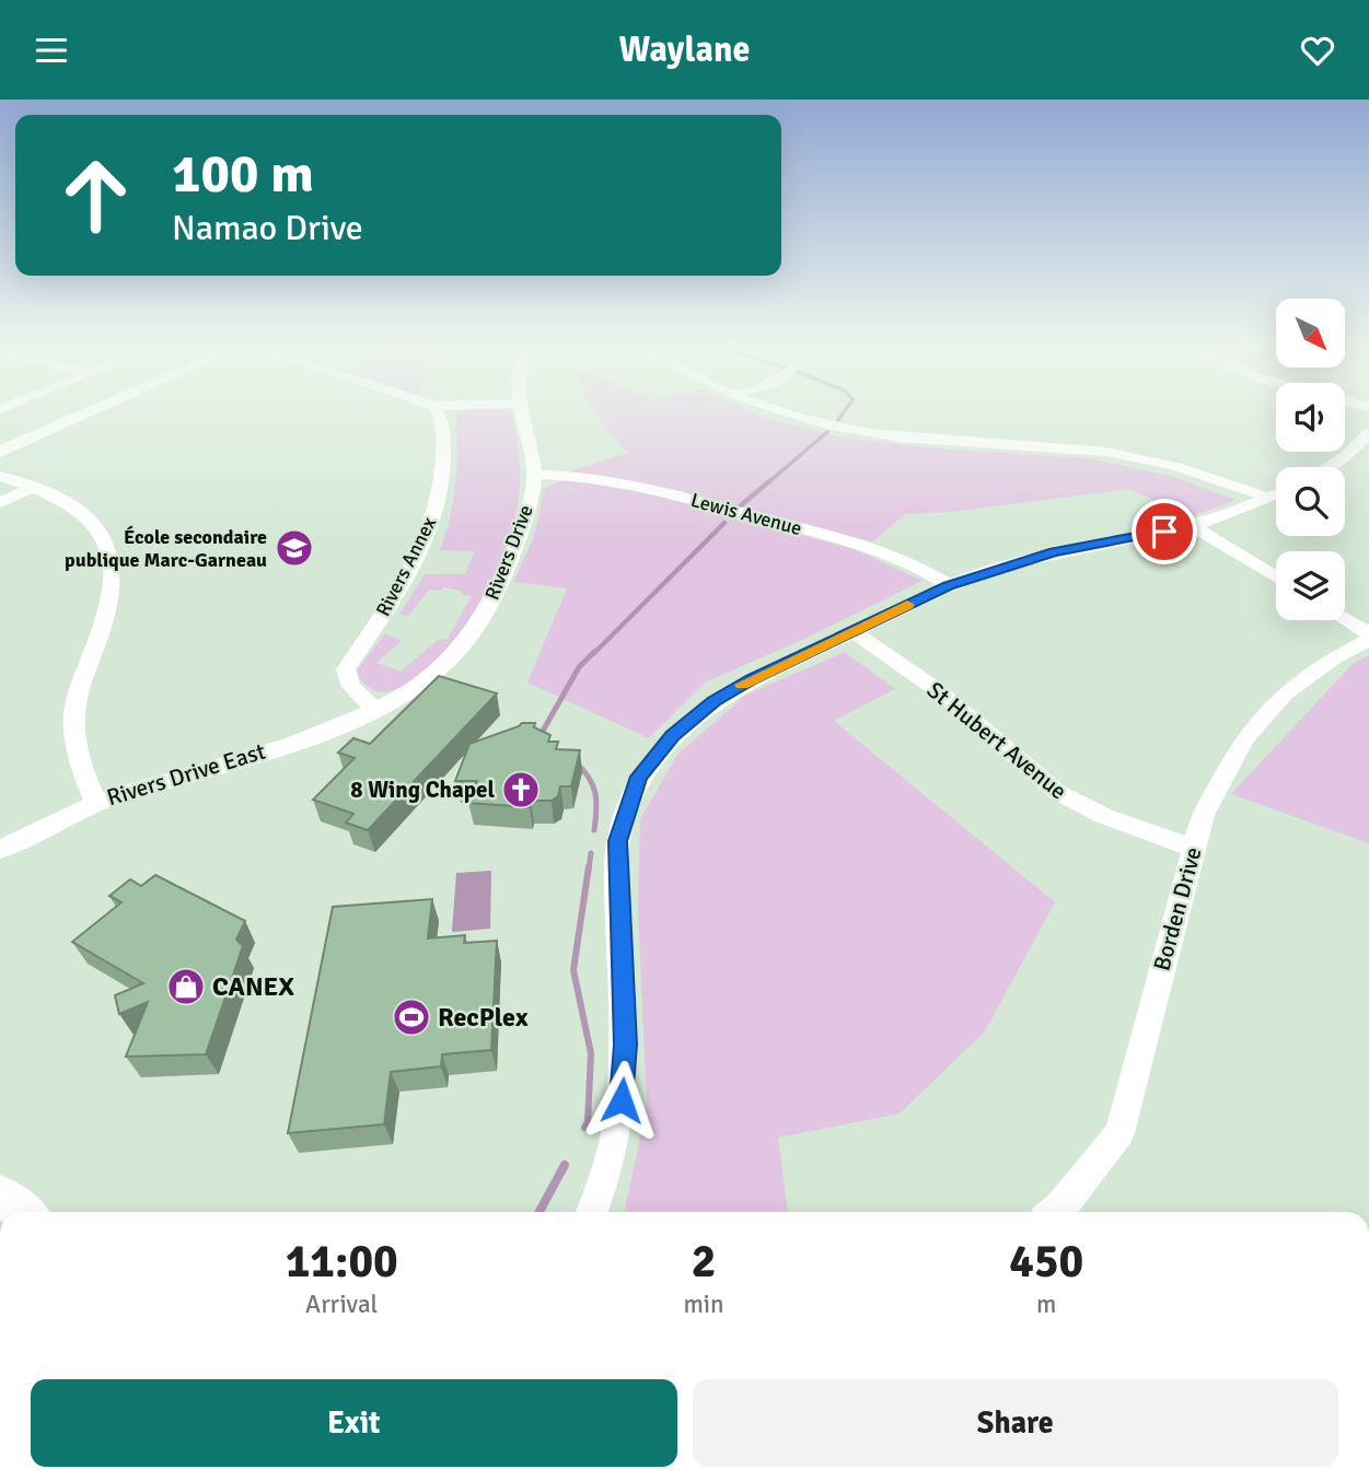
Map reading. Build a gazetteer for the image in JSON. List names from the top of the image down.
{
  "streets": {
    "street": [
      "Lewis Avenue",
      "Rivers Drive",
      "Rivers Annex",
      "St Hubert Avenue",
      "Rivers Drive East",
      "Borden Drive"
    ]
  },
  "crossings": [
    ["Lewis Avenue", "Rivers Drive"],
    ["Rivers Drive", "Rivers Annex"],
    ["Rivers Drive", "Rivers Drive East"],
    ["Rivers Annex", "Rivers Drive East"],
    ["St Hubert Avenue", "Borden Drive"]
  ],
  "places": {
    "school or university": ["École secondaire publique Marc-Garneau"],
    "church": ["8 Wing Chapel"],
    "shop": ["CANEX"],
    "sports": ["RecPlex"]
  },
  "north": "bottom right",
  "page": {
    "header": "Waylane",
    "turn": ["100 m", "Namao Drive"],
    "eta": [
      "11:00",
      "Arrival",
      "2",
      "min",
      "450",
      "m"
    ],
    "buttons": ["Exit", "Share"]
  }
}
